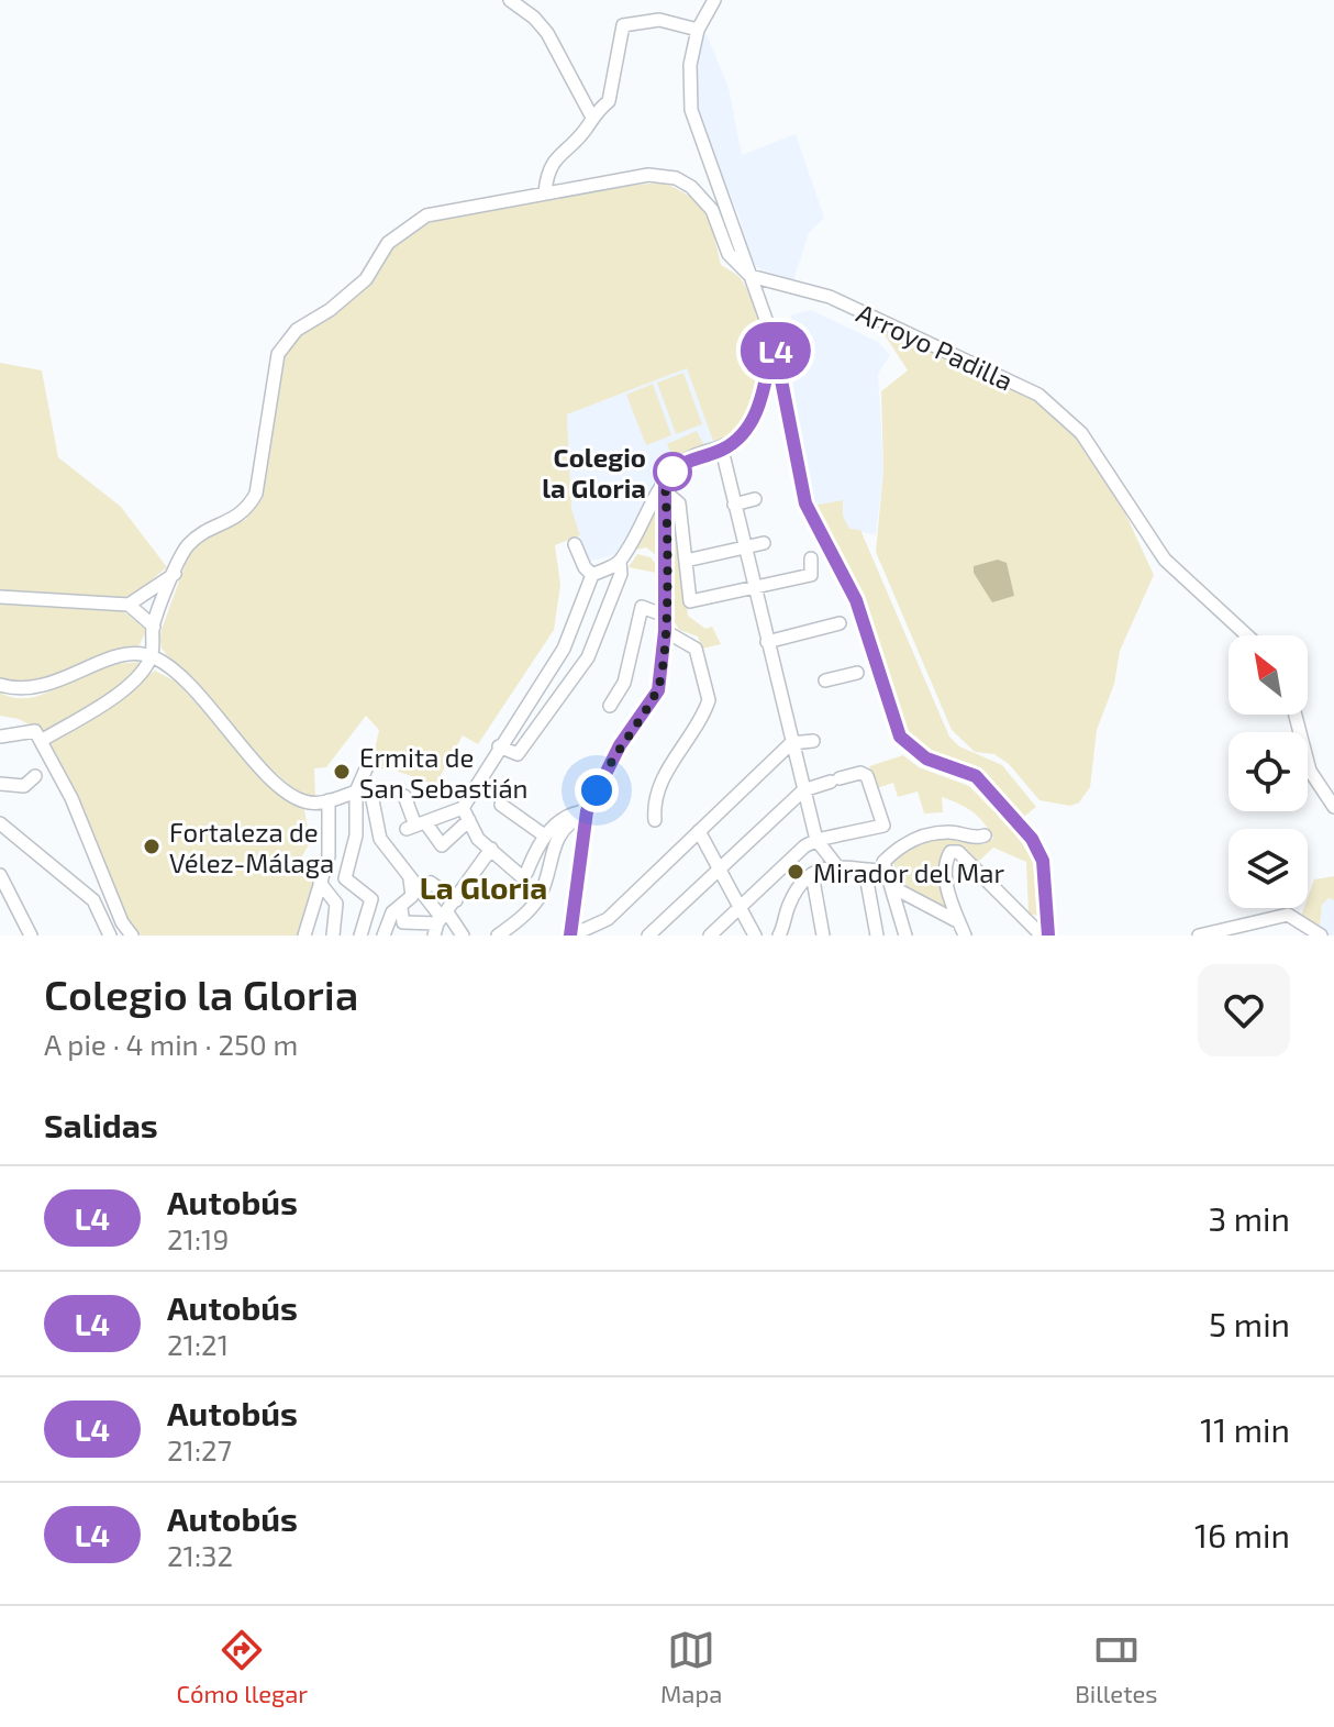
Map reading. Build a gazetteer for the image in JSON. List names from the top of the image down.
{
  "streets": {
    "street": ["Arroyo Padilla"]
  },
  "districts": ["La Gloria"],
  "places": [
    "Colegio la Gloria",
    "Ermita de San Sebastián",
    "Fortaleza de Vélez-Málaga",
    "Mirador del Mar"
  ],
  "lines": ["bus line L4"],
  "north": "top left",
  "page": {
    "on_map": "L4",
    "heading": [
      ["Colegio la Gloria", "A pie · 4 min · 250 m"],
      "Salidas"
    ],
    "list": [
      {
        "mark": "L4",
        "name": "Autobús",
        "note": "21:19",
        "value": "3 min"
      },
      {
        "mark": "L4",
        "name": "Autobús",
        "note": "21:21",
        "value": "5 min"
      },
      {
        "mark": "L4",
        "name": "Autobús",
        "note": "21:27",
        "value": "11 min"
      },
      {
        "mark": "L4",
        "name": "Autobús",
        "note": "21:32",
        "value": "16 min"
      }
    ],
    "tabs": ["Cómo llegar", "Mapa", "Billetes"]
  }
}
